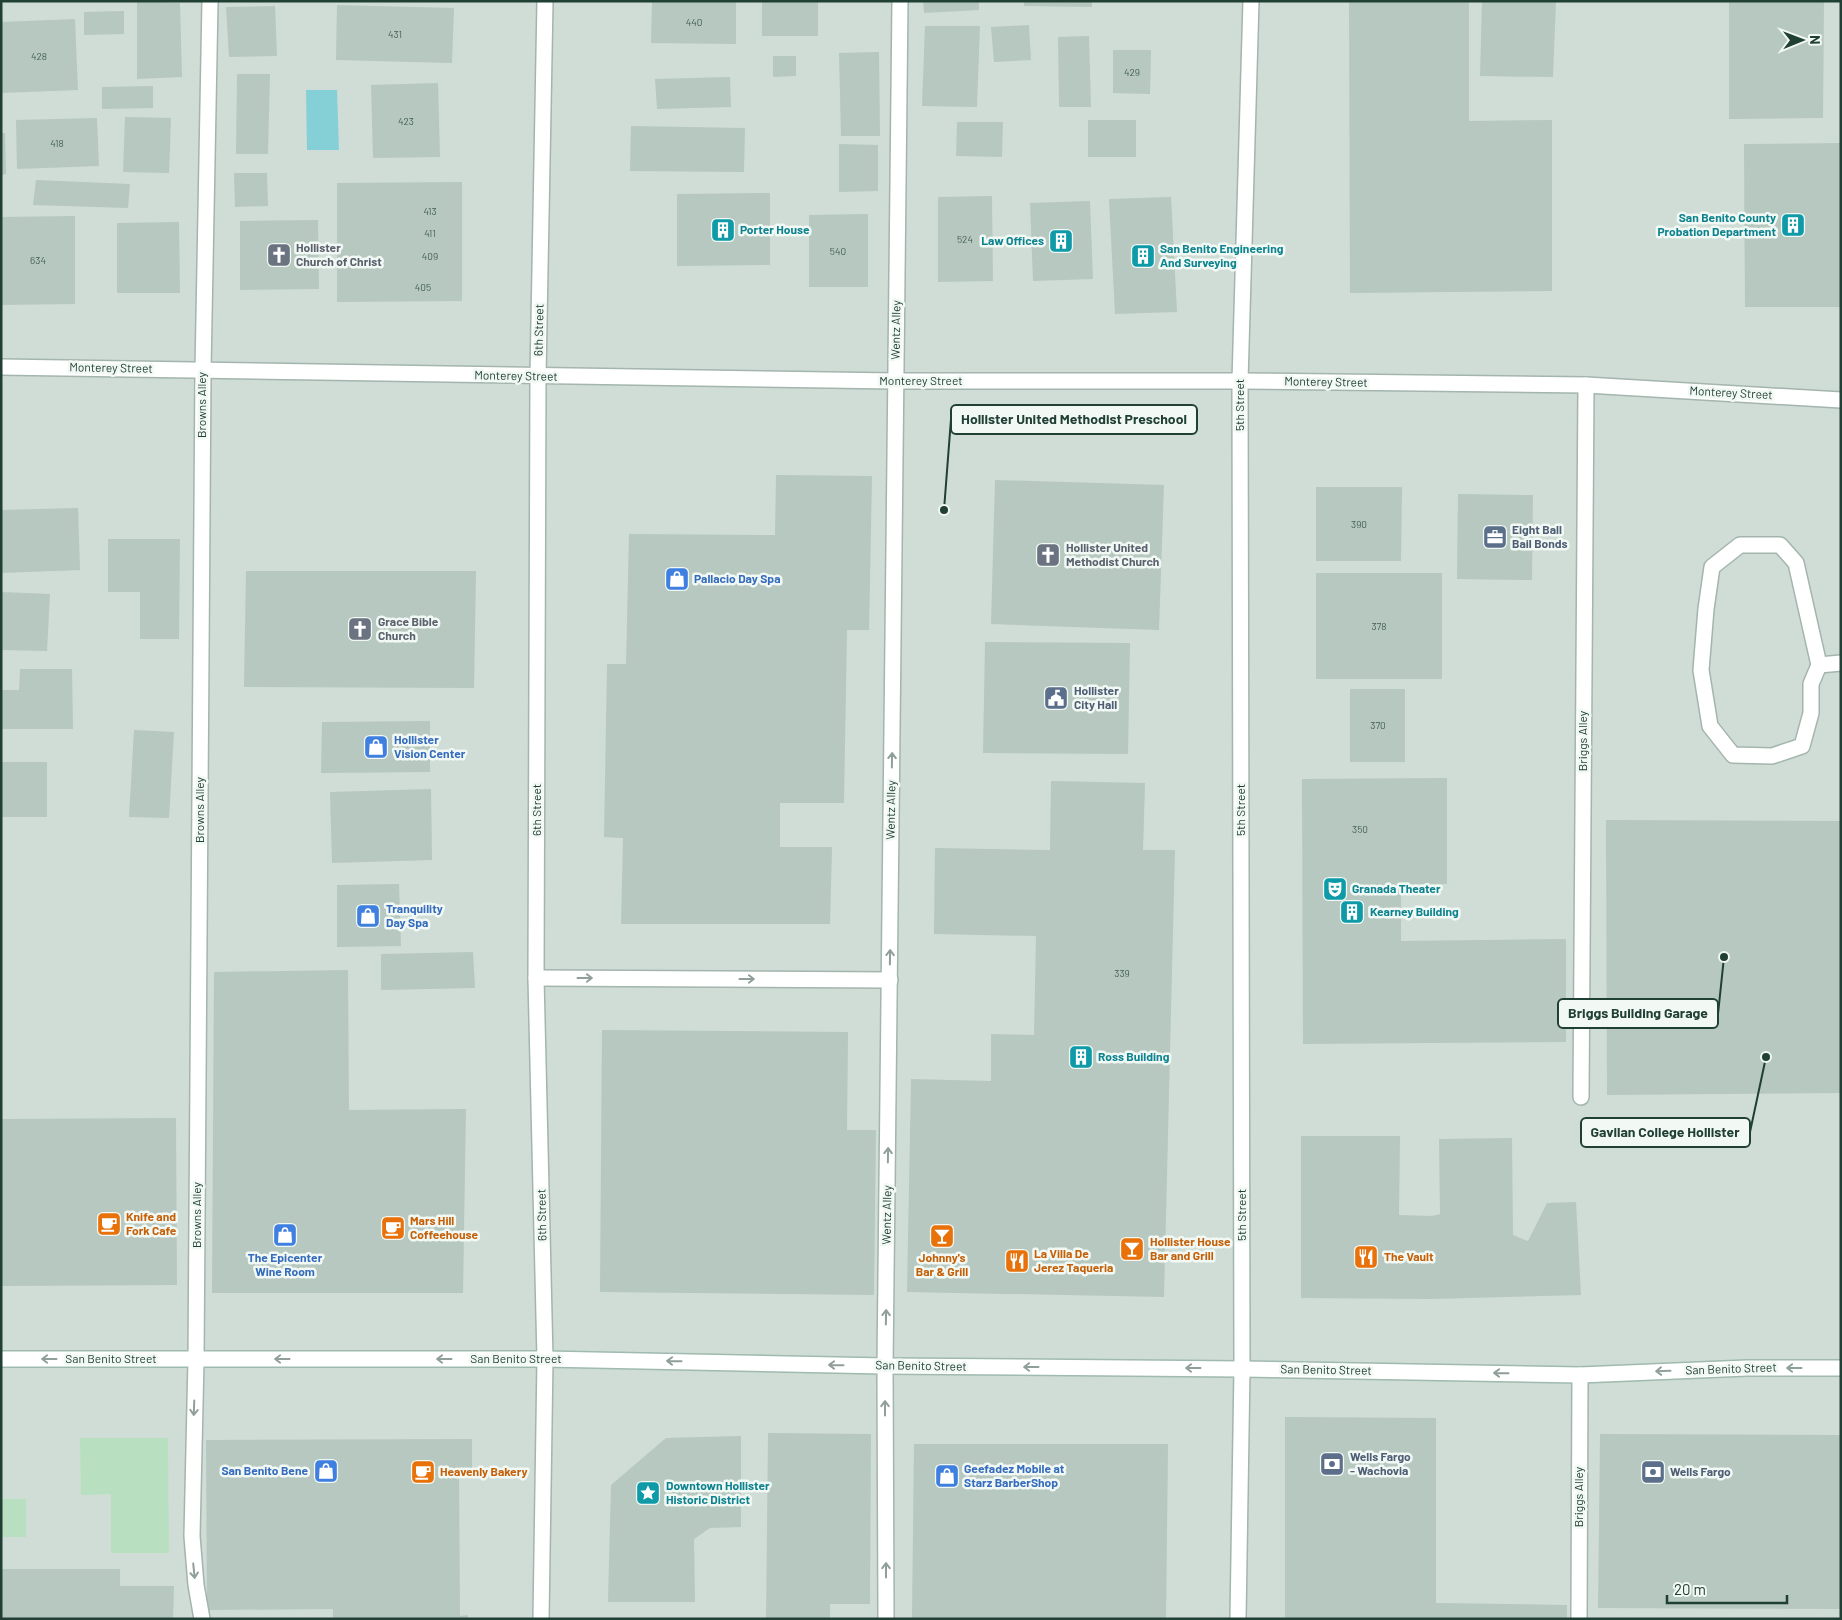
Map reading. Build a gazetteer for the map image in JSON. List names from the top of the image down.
{
  "streets": {
    "street": [
      "6th Street",
      "Wentz Alley",
      "Monterey Street",
      "Browns Alley",
      "5th Street",
      "Briggs Alley",
      "San Benito Street"
    ]
  },
  "crossings": [
    ["6th Street", "Monterey Street"],
    ["6th Street", "San Benito Street"],
    ["Wentz Alley", "Monterey Street"],
    ["Wentz Alley", "San Benito Street"],
    ["Monterey Street", "Browns Alley"],
    ["Monterey Street", "5th Street"],
    ["Monterey Street", "Briggs Alley"],
    ["Browns Alley", "San Benito Street"],
    ["5th Street", "San Benito Street"],
    ["Briggs Alley", "San Benito Street"]
  ],
  "one_way": ["Wentz Alley", "San Benito Street"],
  "places": {
    "building": [
      "San Benito County Probation Department",
      "Porter House",
      "Law Offices",
      "San Benito Engineering And Surveying",
      "Kearney Building",
      "Ross Building"
    ],
    "church": ["Hollister Church of Christ", "Hollister United Methodist Church", "Grace Bible Church"],
    "other": ["Hollister United Methodist Preschool", "Briggs Building Garage", "Gavilan College Hollister"],
    "office": ["Eight Ball Bail Bonds"],
    "shop": [
      "Pallacio Day Spa",
      "Hollister Vision Center",
      "Tranquility Day Spa",
      "The Epicenter Wine Room",
      "San Benito Bene",
      "Geefadez Mobile at Starz BarberShop"
    ],
    "public building": ["Hollister City Hall"],
    "theatre": ["Granada Theater"],
    "cafe": ["Knife and Fork Cafe", "Mars Hill Coffeehouse", "Heavenly Bakery"],
    "bar": ["Johnny's Bar & Grill", "Hollister House Bar and Grill"],
    "restaurant": ["The Vault", "La Villa De Jerez Taqueria"],
    "bank": ["Wells Fargo - Wachovia", "Wells Fargo"],
    "place": ["Downtown Hollister Historic District"]
  },
  "house_numbers": [
    "440",
    "431",
    "428",
    "429",
    "423",
    "418",
    "413",
    "411",
    "524",
    "540",
    "409",
    "634",
    "405",
    "390",
    "378",
    "370",
    "350",
    "339"
  ],
  "scale_bar": "20 m",
  "north": "right"
}
